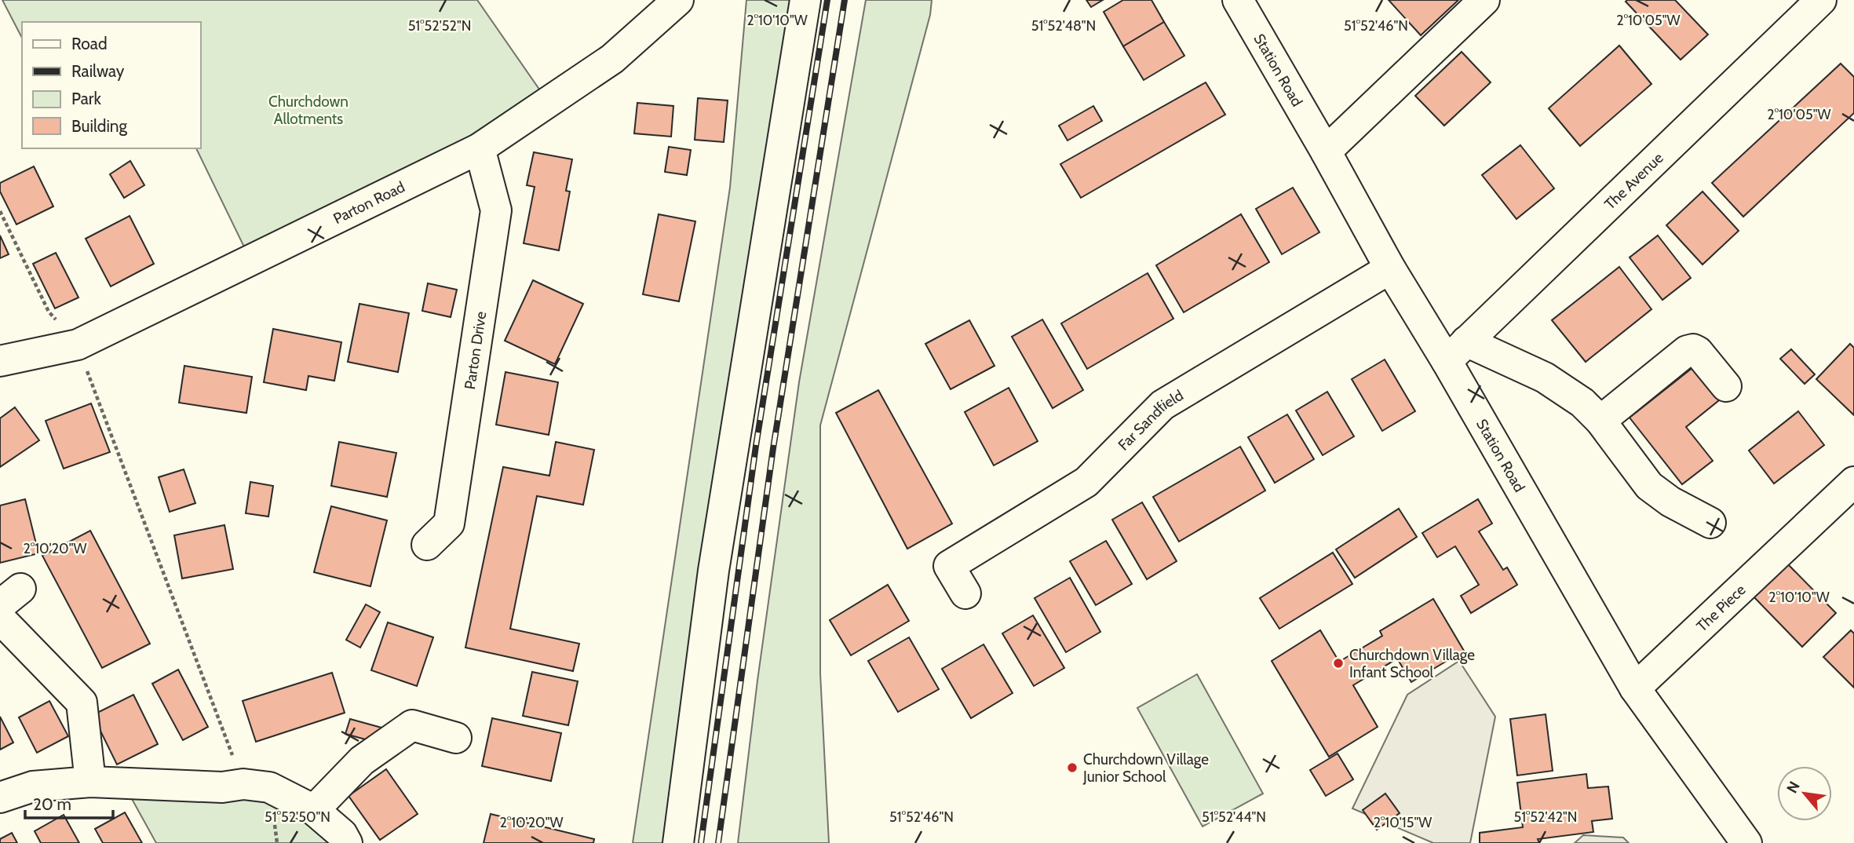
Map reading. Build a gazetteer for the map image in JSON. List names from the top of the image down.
{
  "streets": {
    "street": [
      "Station Road",
      "The Avenue",
      "Parton Road",
      "Parton Drive",
      "Far Sandfield",
      "The Piece"
    ]
  },
  "crossings": [
    ["Station Road", "The Avenue"],
    ["Station Road", "Far Sandfield"],
    ["Station Road", "The Piece"],
    ["Parton Road", "Parton Drive"]
  ],
  "parks": ["Churchdown Allotments"],
  "places": ["Churchdown Village Infant School", "Churchdown Village Junior School"],
  "legend": [
    "Road",
    "Railway",
    "Park",
    "Building"
  ],
  "scale_bar": "20 m",
  "north": "top left",
  "coordinates": [
    "2°10'10\"W",
    "2°10'05\"W",
    "51°52'52\"N",
    "51°52'48\"N",
    "51°52'46\"N",
    "2°10'20\"W",
    "51°52'50\"N",
    "51°52'44\"N",
    "51°52'42\"N",
    "2°10'15\"W"
  ]
}
